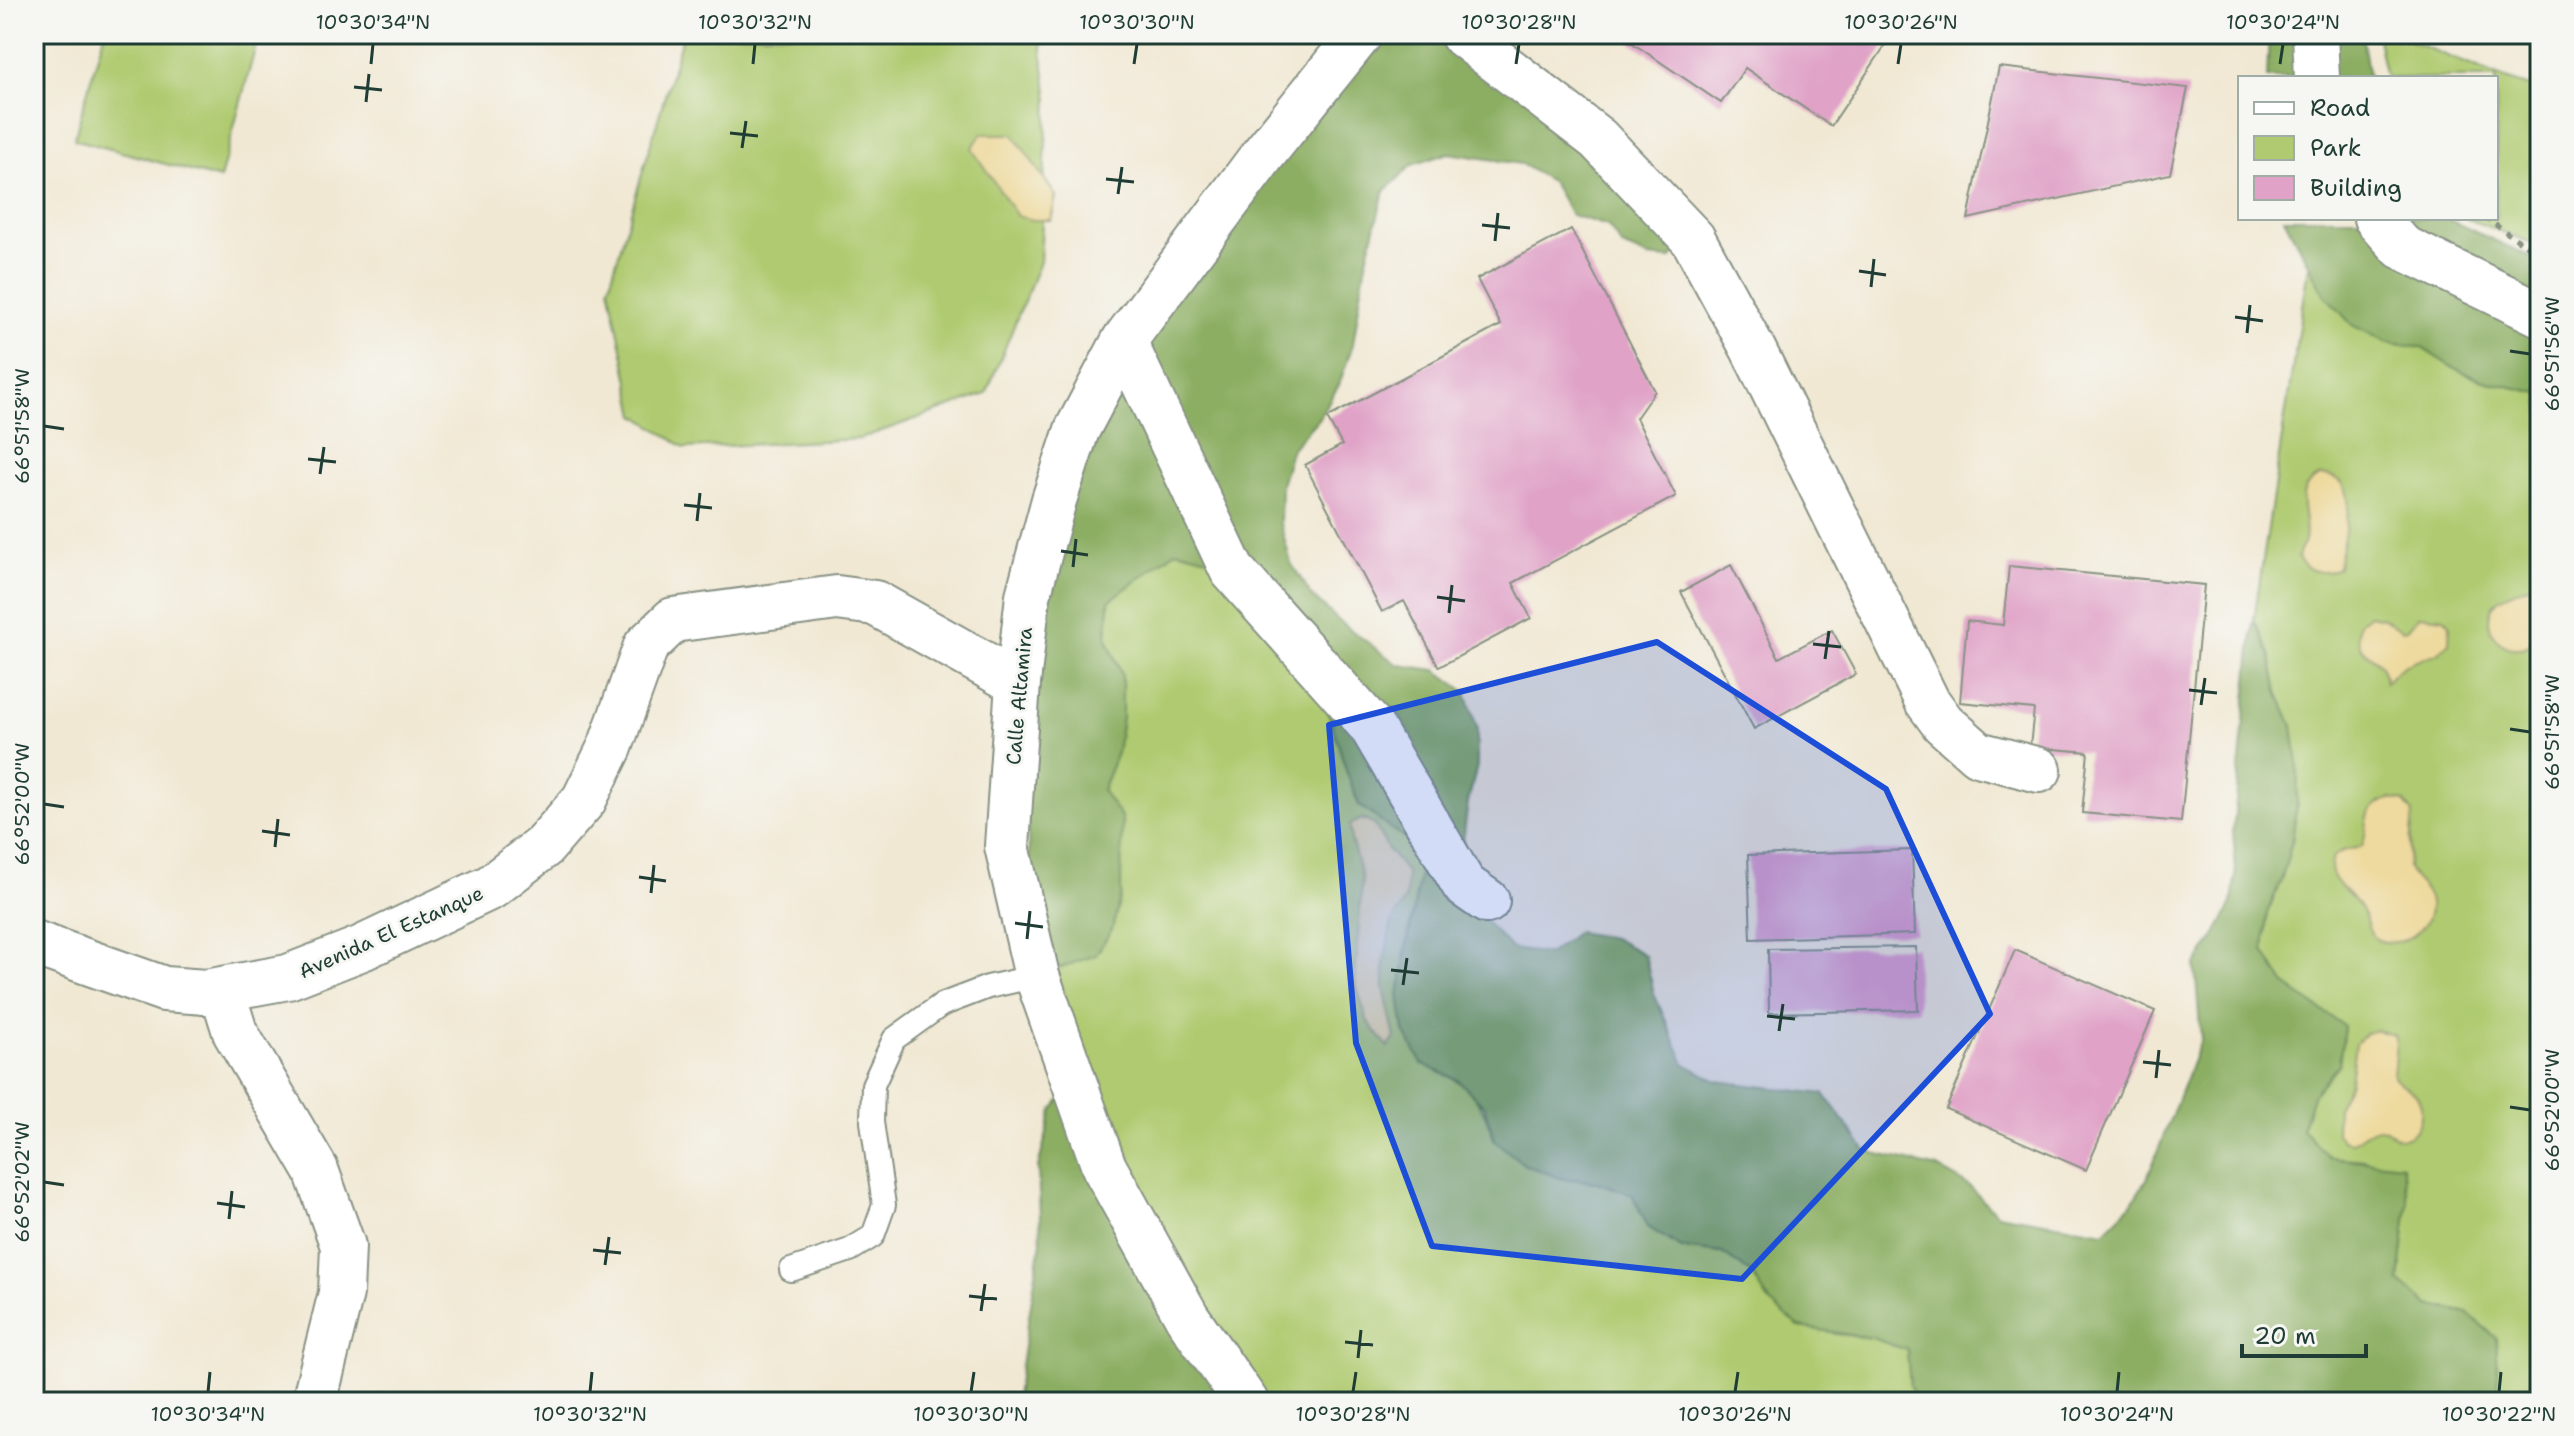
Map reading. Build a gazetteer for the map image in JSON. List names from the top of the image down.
{
  "streets": {
    "street": ["Calle Altamira", "Avenida El Estanque"]
  },
  "crossings": [
    ["Calle Altamira", "Avenida El Estanque"]
  ],
  "legend": ["Road", "Park", "Building"],
  "scale_bar": "20 m",
  "coordinates": [
    "10°30'34\"N",
    "10°30'32\"N",
    "10°30'30\"N",
    "10°30'28\"N",
    "10°30'26\"N",
    "10°30'24\"N",
    "66°51'56\"W",
    "66°51'58\"W",
    "66°52'00\"W",
    "66°52'02\"W",
    "10°30'22\"N"
  ]
}
